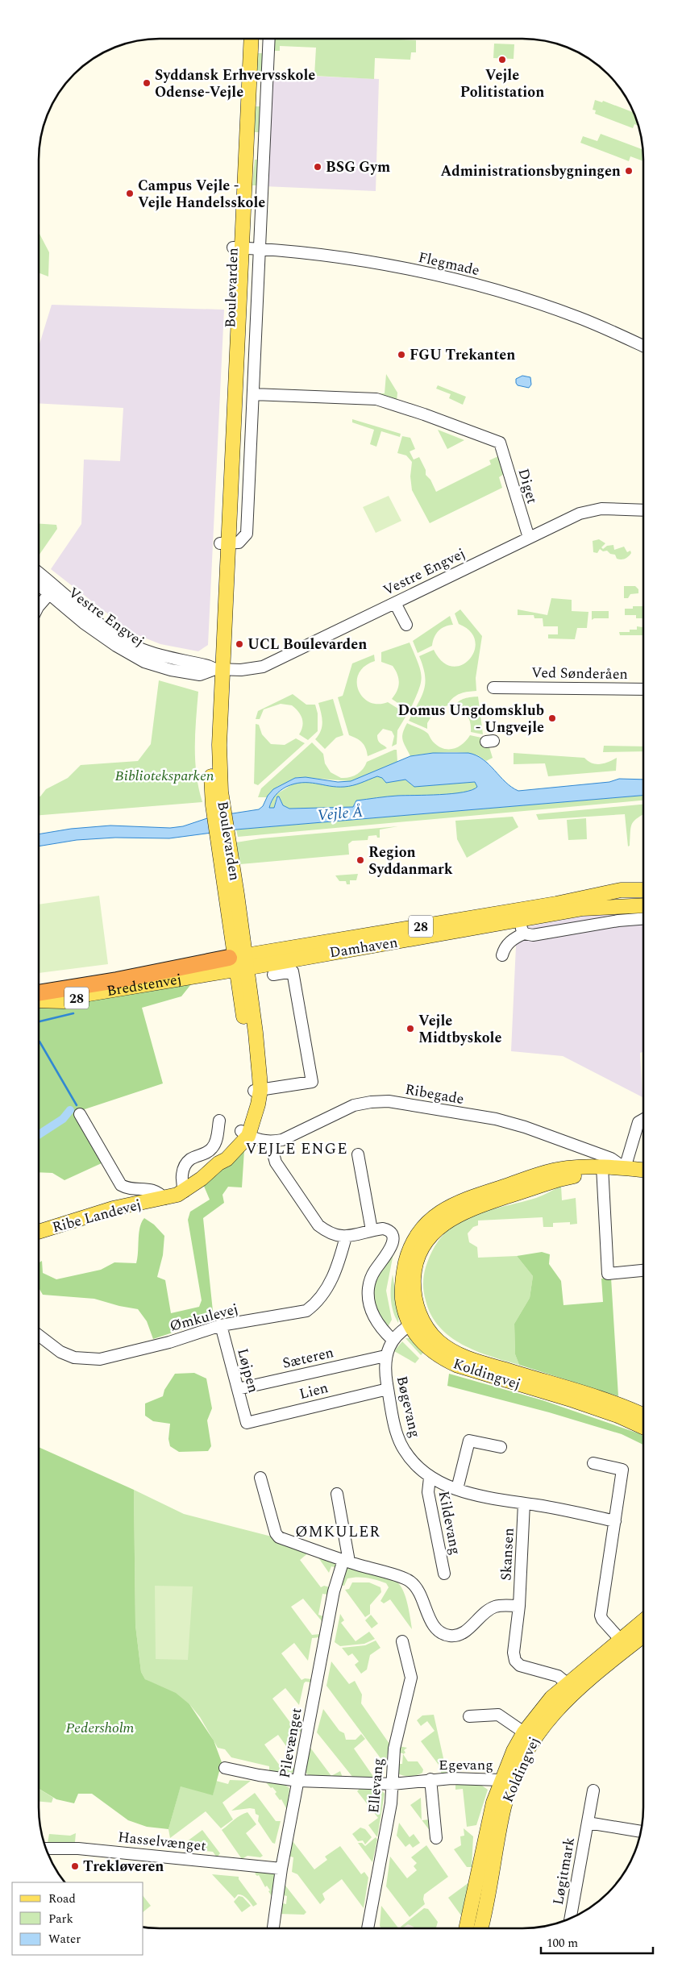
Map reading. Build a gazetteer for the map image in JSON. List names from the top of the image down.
{
  "streets": {
    "highway": ["28", "Bredstenvej"],
    "main road": [
      "Boulevarden",
      "Damhaven",
      "Ribe Landevej",
      "Koldingvej"
    ],
    "street": [
      "Flegmade",
      "Diget",
      "Vestre Engvej",
      "Ved Sønderåen",
      "Ribegade",
      "Ømkulevej",
      "Sæteren",
      "Løjpen",
      "Lien",
      "Bøgevang",
      "Kildevang",
      "Skansen",
      "Pilevænget",
      "Egevang",
      "Ellevang",
      "Hasselvænget",
      "Løgitmark"
    ]
  },
  "crossings": [
    ["Flegmade", "Boulevarden"],
    ["Boulevarden", "Diget"],
    ["Boulevarden", "Vestre Engvej"],
    ["Boulevarden", "Damhaven"],
    ["Boulevarden", "Bredstenvej"],
    ["Boulevarden", "Ribe Landevej"],
    ["Diget", "Vestre Engvej"],
    ["Damhaven", "Bredstenvej"],
    ["Ribegade", "Koldingvej"],
    ["Ømkulevej", "Løjpen"],
    ["Sæteren", "Løjpen"],
    ["Sæteren", "Bøgevang"],
    ["Løjpen", "Lien"],
    ["Koldingvej", "Bøgevang"],
    ["Koldingvej", "Skansen"],
    ["Koldingvej", "Egevang"],
    ["Lien", "Bøgevang"],
    ["Bøgevang", "Kildevang"],
    ["Bøgevang", "Skansen"],
    ["Pilevænget", "Egevang"],
    ["Pilevænget", "Hasselvænget"],
    ["Egevang", "Ellevang"]
  ],
  "districts": ["VEJLE ENGE", "ØMKULER"],
  "water": ["Vejle Å"],
  "parks": ["Biblioteksparken", "Pedersholm"],
  "places": [
    "Vejle Politistation",
    "Syddansk Erhvervsskole Odense-Vejle",
    "BSG Gym",
    "Administrationsbygningen",
    "Campus Vejle - Vejle Handelsskole",
    "FGU Trekanten",
    "UCL Boulevarden",
    "Domus Ungdomsklub - Ungvejle",
    "Region Syddanmark",
    "Vejle Midtbyskole",
    "Trekløveren"
  ],
  "legend": ["Road", "Park", "Water"],
  "scale_bar": "100 m"
}
